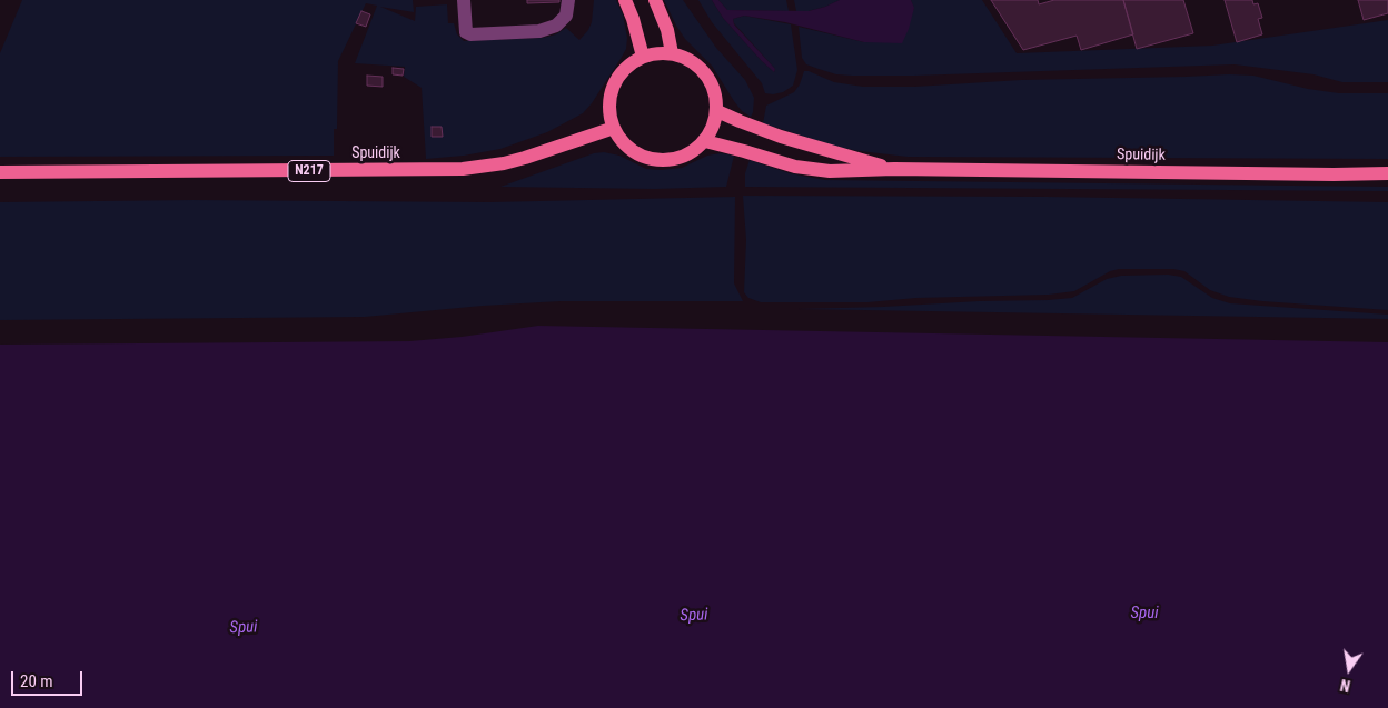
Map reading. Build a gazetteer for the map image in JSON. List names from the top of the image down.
{
  "streets": {
    "main road": ["Spuidijk", "N217"]
  },
  "water": ["Spui"],
  "scale_bar": "20 m",
  "north": "bottom"
}
